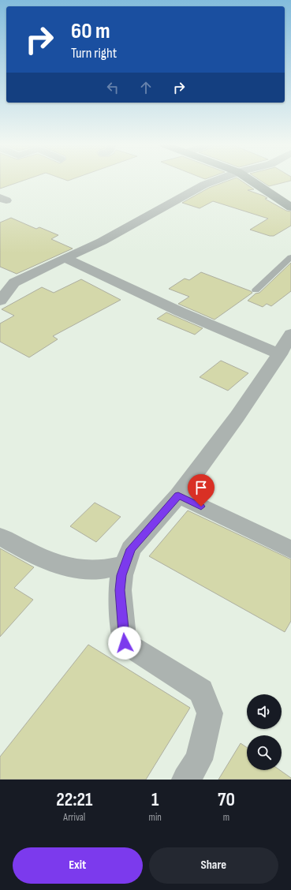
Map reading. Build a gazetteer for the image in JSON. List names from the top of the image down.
{
  "page": {
    "turn": ["60 m", "Turn right"],
    "eta": [
      "22:21",
      "Arrival",
      "1",
      "min",
      "70",
      "m"
    ],
    "buttons": ["Exit", "Share"]
  }
}
